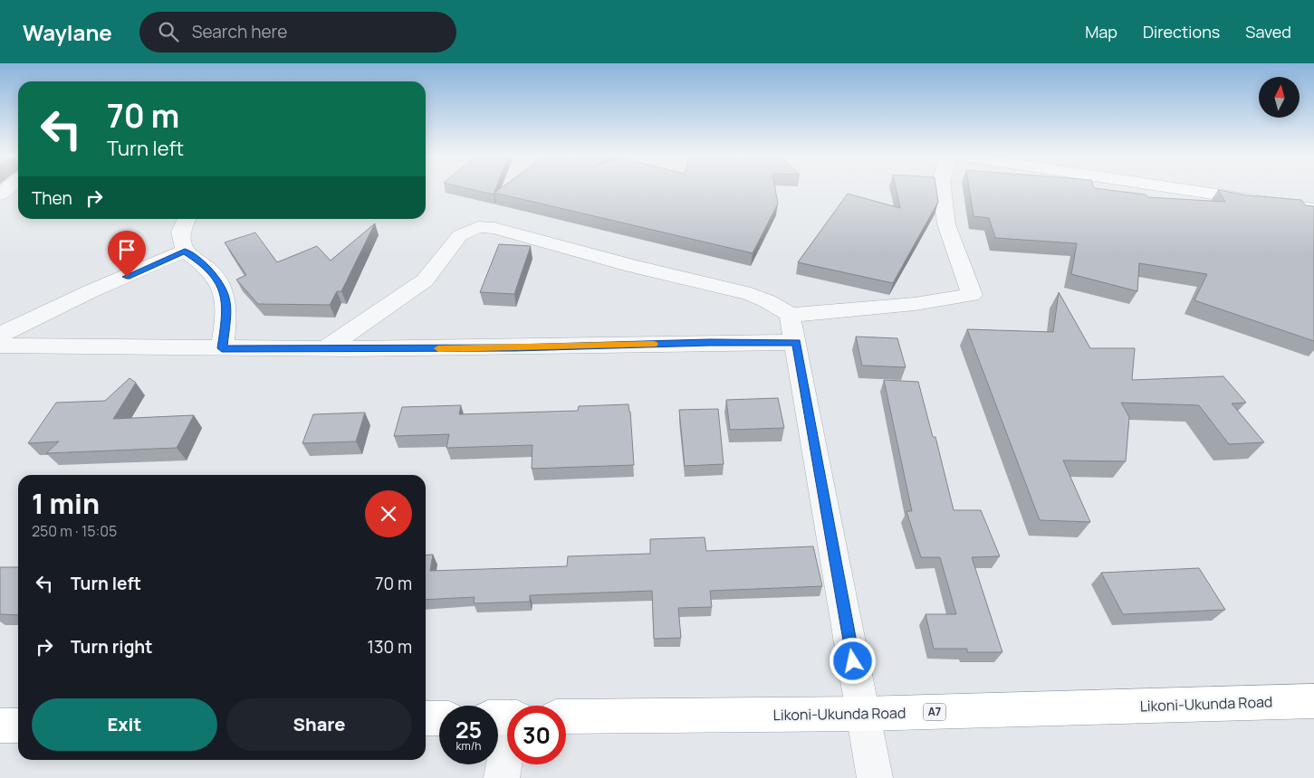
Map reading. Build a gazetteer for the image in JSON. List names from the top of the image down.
{
  "streets": {
    "highway": ["Likoni-Ukunda Road", "A7"]
  },
  "north": "top",
  "page": {
    "header": "Waylane",
    "search": "Search here",
    "nav": ["Map", "Directions", "Saved"],
    "turn": ["70 m", "Turn left"],
    "then": "Then",
    "heading": ["1 min", "250 m · 15:05"],
    "list": [
      {
        "name": "Turn left",
        "value": "70 m"
      },
      {
        "name": "Turn right",
        "value": "130 m"
      }
    ],
    "buttons": ["Exit", "Share"],
    "speed": "25 km/h",
    "limit": "30"
  }
}
